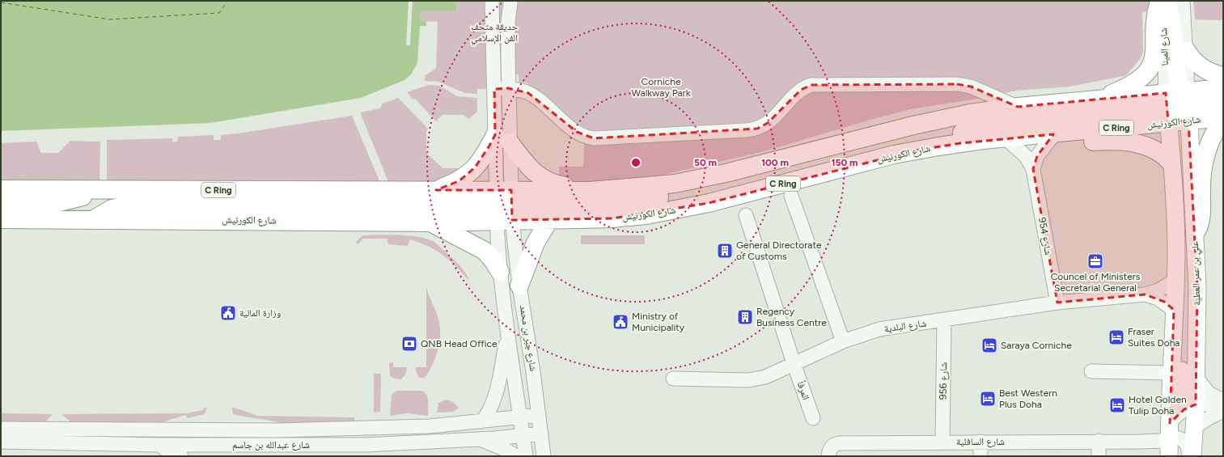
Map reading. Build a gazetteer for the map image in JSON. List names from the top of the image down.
{
  "streets": {
    "highway": ["شارع الكورنيش", "C Ring"],
    "main road": ["علي بن عمر العطية"],
    "street": [
      "شارع المينا",
      "شارع 954",
      "شارع البلدية",
      "شارع جبر بن محمد",
      "شارع 956",
      "المرفأ",
      "شارع السافلية",
      "شارع عبدالله بن جاسم"
    ]
  },
  "crossings": [
    ["شارع المينا", "شارع الكورنيش"],
    ["شارع المينا", "علي بن عمر العطية"],
    ["شارع الكورنيش", "شارع 954"],
    ["شارع الكورنيش", "علي بن عمر العطية"],
    ["شارع الكورنيش", "شارع جبر بن محمد"],
    ["شارع 954", "شارع البلدية"],
    ["علي بن عمر العطية", "شارع البلدية"],
    ["علي بن عمر العطية", "شارع السافلية"],
    ["شارع البلدية", "شارع 956"],
    ["شارع البلدية", "المرفأ"],
    ["شارع جبر بن محمد", "شارع عبدالله بن جاسم"],
    ["شارع 956", "شارع السافلية"]
  ],
  "parks": ["حديقة متحف الفن الإسلامي", "Corniche Walkway Park"],
  "places": {
    "building": ["General Directorate of Customs", "Regency Business Centre"],
    "office": ["Councel of Ministers Secretarial General"],
    "public building": ["وزارة المالية", "Ministry of Municipality"],
    "hotel": [
      "Fraser Suites Doha",
      "Saraya Corniche",
      "Best Western Plus Doha",
      "Hotel Golden Tulip Doha"
    ],
    "bank": ["QNB Head Office"]
  },
  "rings": ["50 m", "100 m", "150 m"]
}
